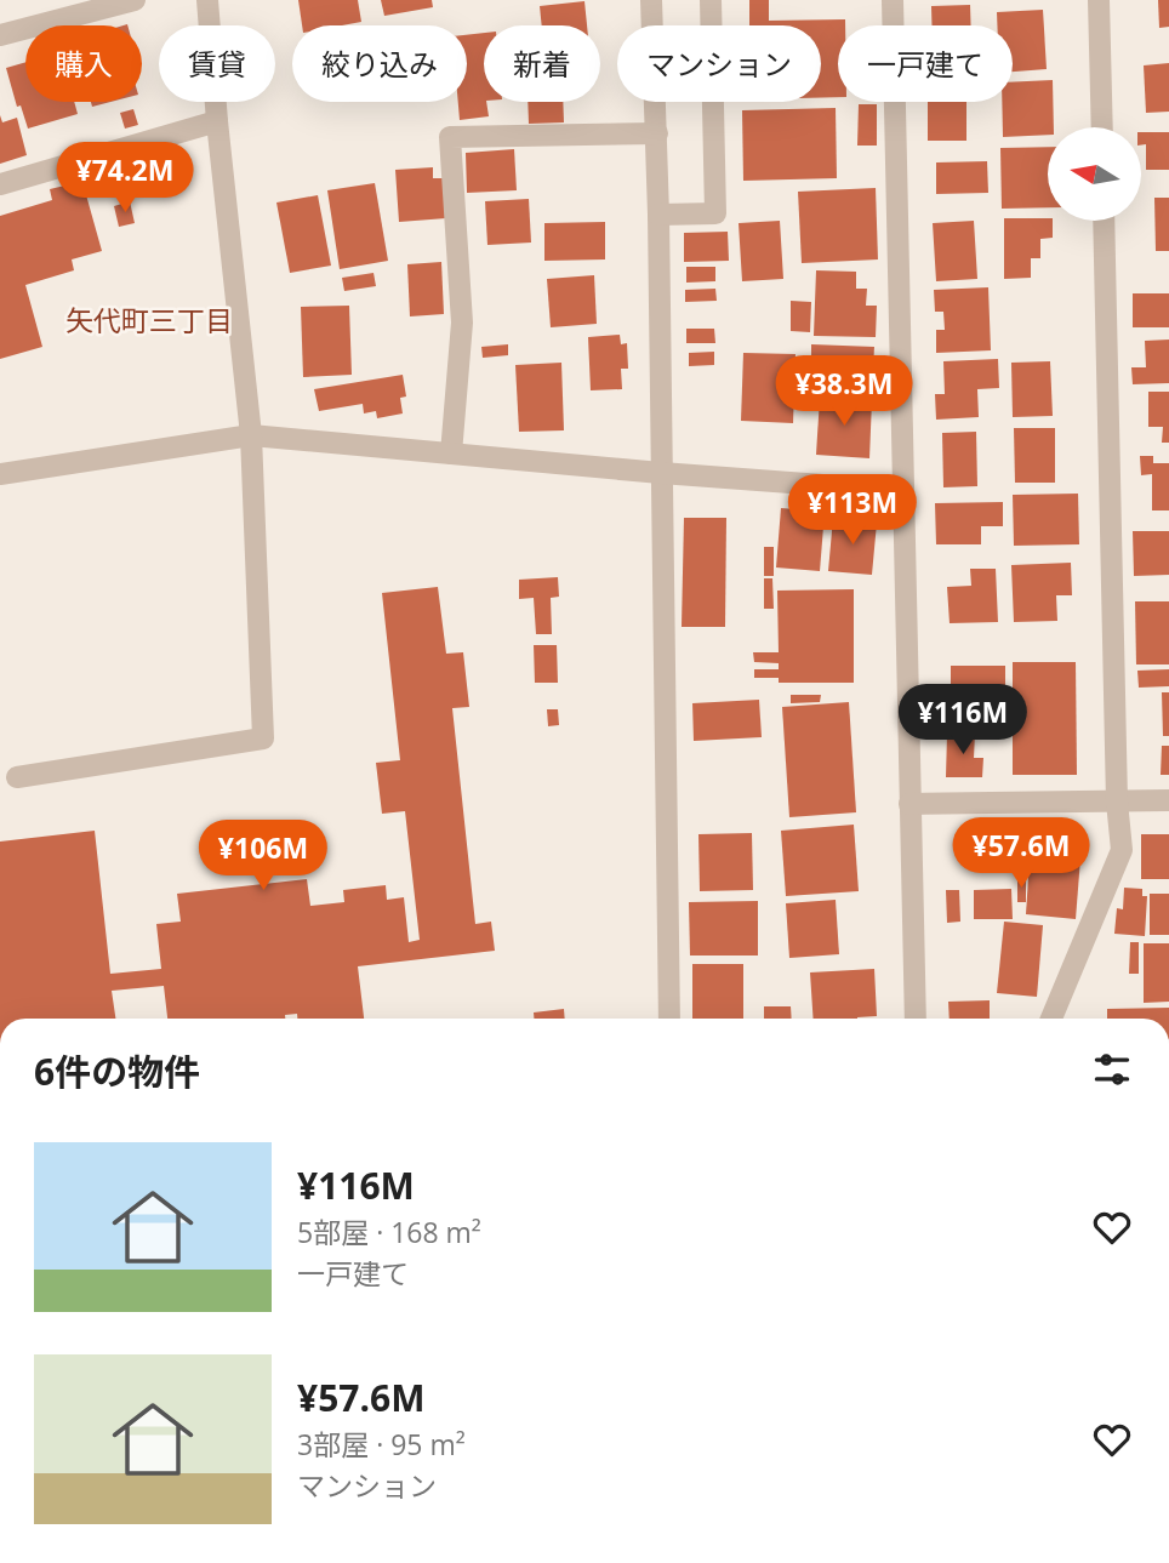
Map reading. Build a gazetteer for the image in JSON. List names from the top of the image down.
{
  "districts": ["矢代町三丁目"],
  "north": "left",
  "page": {
    "chip": [
      "購入",
      "賃貸",
      "絞り込み",
      "新着",
      "マンション",
      "一戸建て"
    ],
    "price": [
      "¥74.2M",
      "¥38.3M",
      "¥113M",
      "¥116M",
      "¥57.6M",
      "¥106M"
    ],
    "heading": "6件の物件",
    "list": [
      {
        "name": "¥116M",
        "note": "5部屋 · 168 m² · 一戸建て"
      },
      {
        "name": "¥57.6M",
        "note": "3部屋 · 95 m² · マンション"
      }
    ]
  }
}
